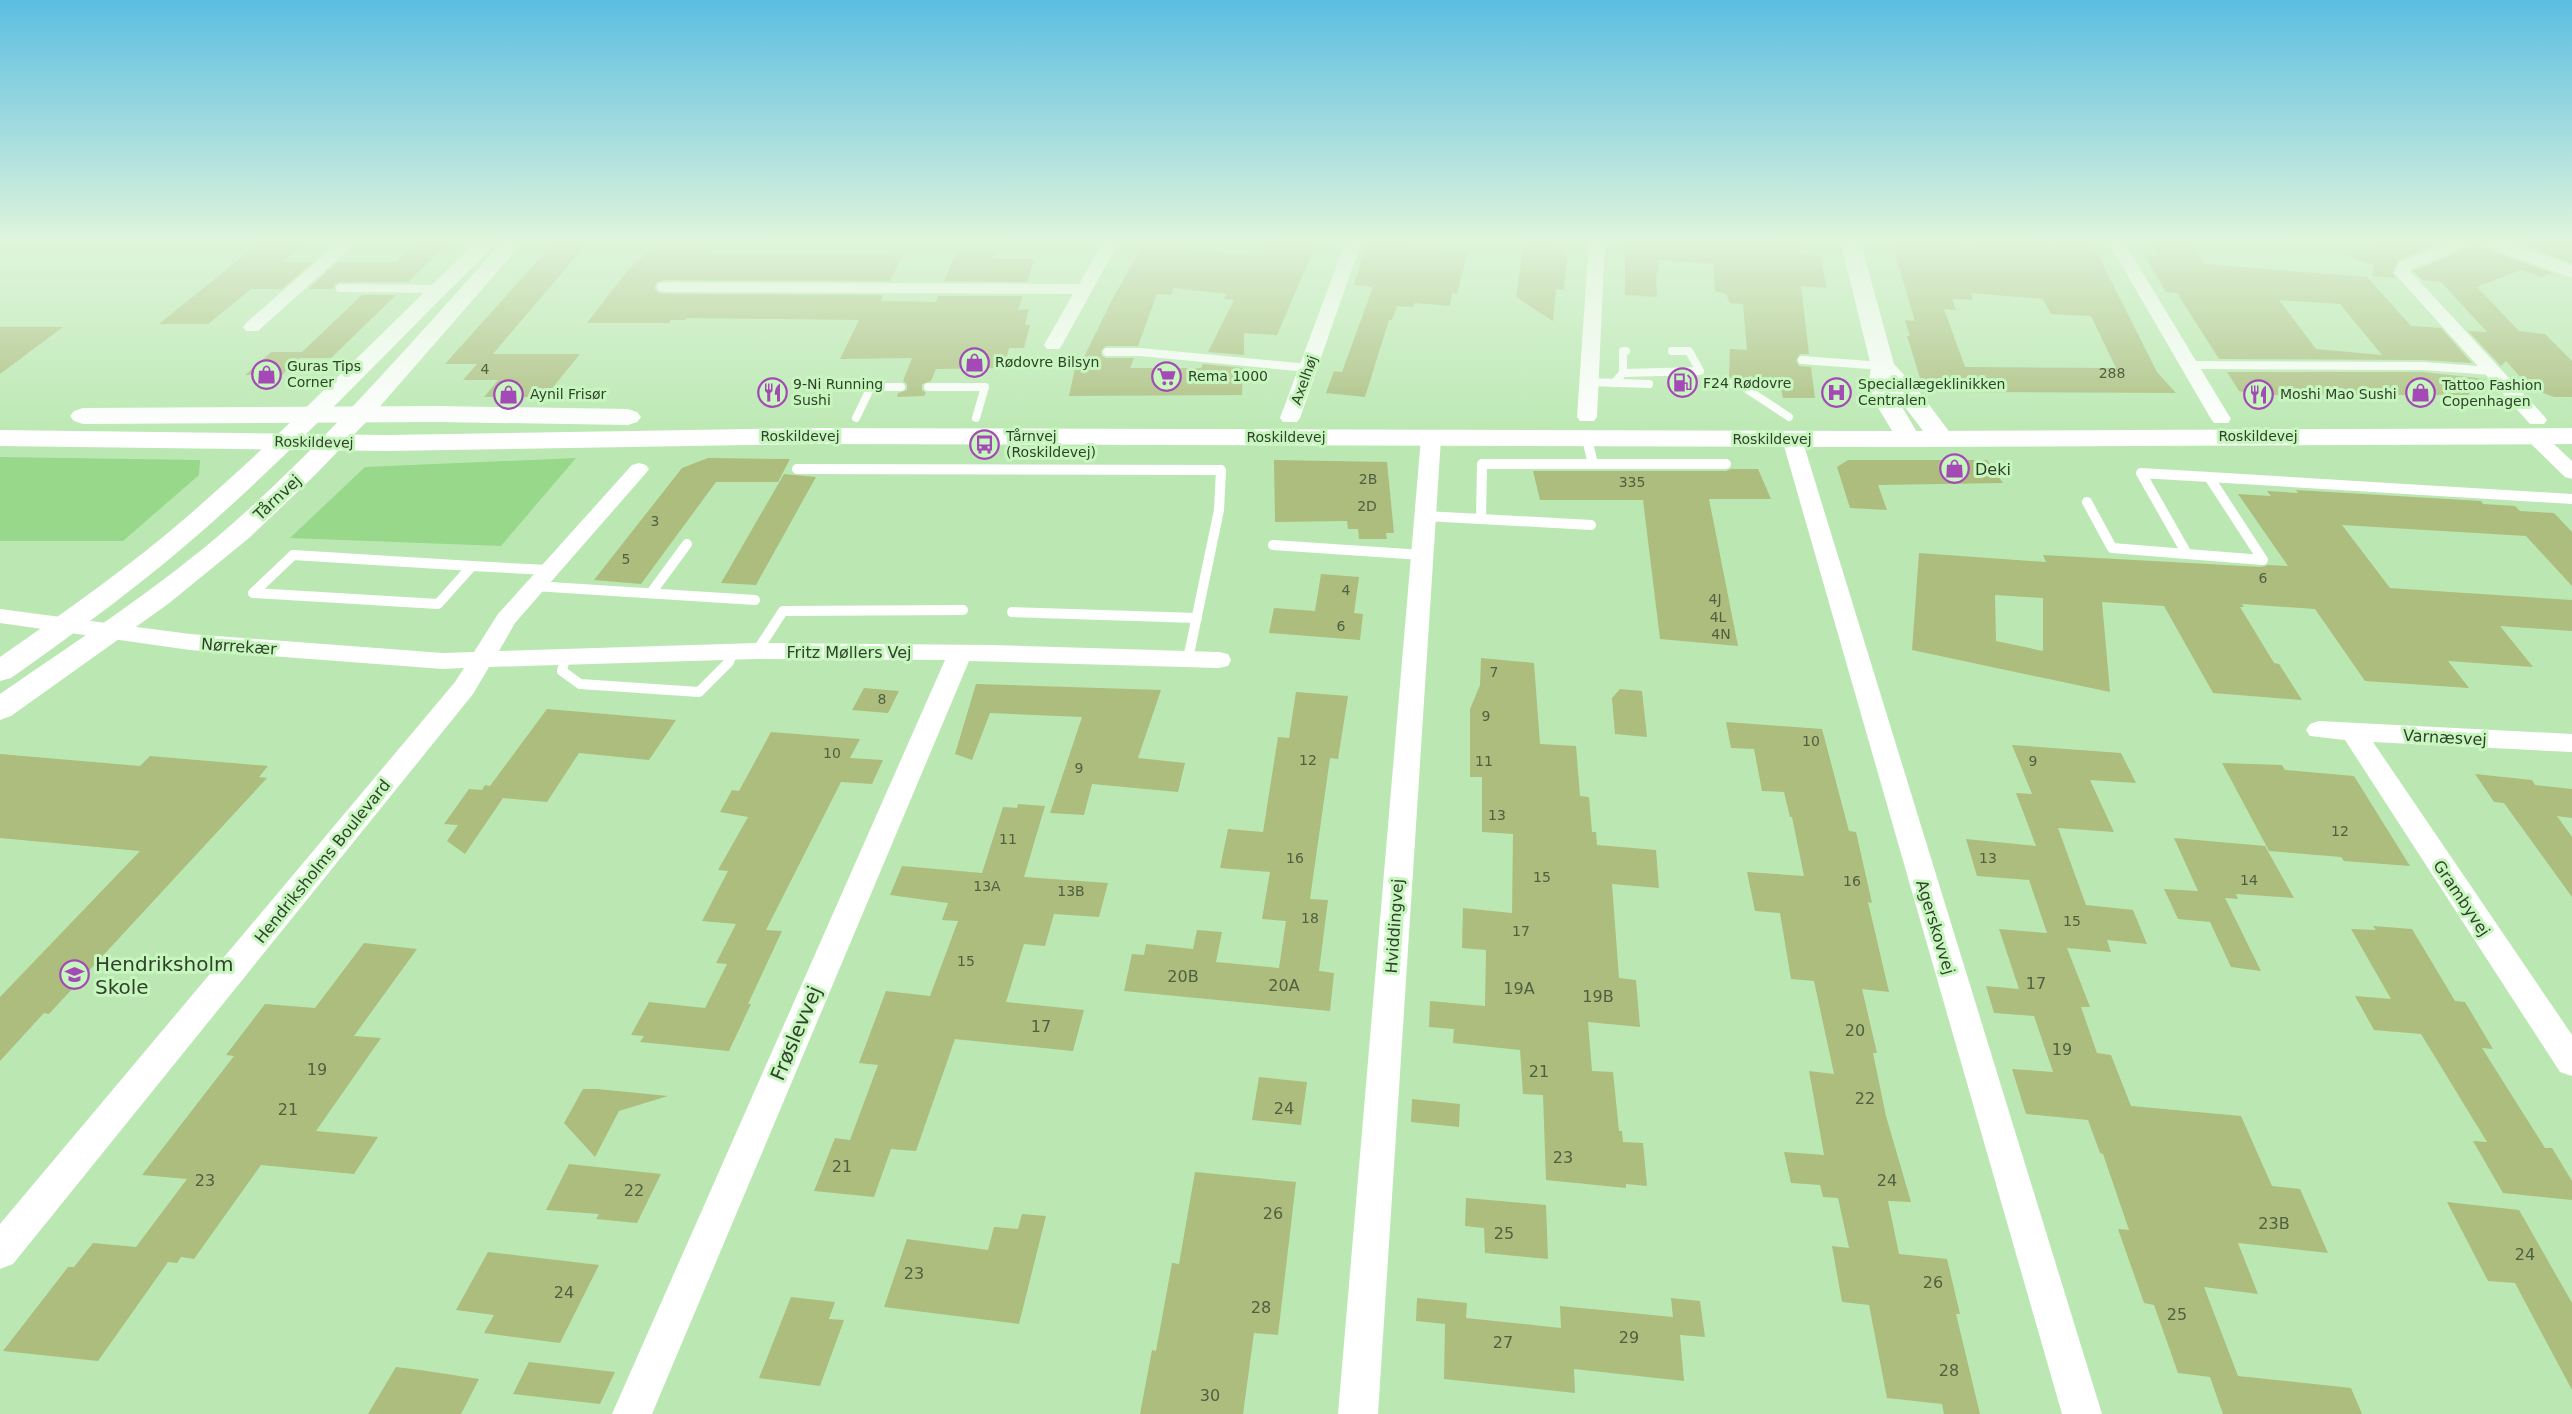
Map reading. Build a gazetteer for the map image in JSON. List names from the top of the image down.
{
  "streets": {
    "main road": ["Roskildevej"],
    "street": [
      "Axelhøj",
      "Tårnvej",
      "Nørrekær",
      "Fritz Møllers Vej",
      "Varnæsvej",
      "Hendriksholms Boulevard",
      "Grambyvej",
      "Hviddingvej",
      "Agerskovvej",
      "Frøslevvej"
    ]
  },
  "crossings": [
    ["Axelhøj", "Roskildevej"],
    ["Roskildevej", "Tårnvej"],
    ["Roskildevej", "Hviddingvej"],
    ["Roskildevej", "Agerskovvej"],
    ["Tårnvej", "Nørrekær"],
    ["Nørrekær", "Fritz Møllers Vej"],
    ["Nørrekær", "Hendriksholms Boulevard"],
    ["Fritz Møllers Vej", "Hendriksholms Boulevard"],
    ["Fritz Møllers Vej", "Frøslevvej"],
    ["Varnæsvej", "Grambyvej"]
  ],
  "places": {
    "shop": [
      "Rødovre Bilsyn",
      "Guras Tips Corner",
      "Tattoo Fashion Copenhagen",
      "Aynil Frisør",
      "Deki"
    ],
    "supermarket": ["Rema 1000"],
    "fuel station": ["F24 Rødovre"],
    "restaurant": ["9-Ni Running Sushi", "Moshi Mao Sushi"],
    "hospital": ["Speciallægeklinikken Centralen"],
    "bus stop": ["Tårnvej (Roskildevej)"],
    "school or university": ["Hendriksholm Skole"]
  },
  "house_numbers": [
    "4",
    "288",
    "2B",
    "335",
    "2D",
    "3",
    "5",
    "6",
    "4",
    "4J",
    "4L",
    "6",
    "4N",
    "7",
    "8",
    "9",
    "10",
    "10",
    "12",
    "11",
    "9",
    "9",
    "13",
    "12",
    "11",
    "16",
    "13",
    "15",
    "14",
    "16",
    "13A",
    "13B",
    "18",
    "15",
    "17",
    "15",
    "20B",
    "17",
    "20A",
    "19A",
    "19B",
    "17",
    "20",
    "19",
    "19",
    "21",
    "22",
    "24",
    "21",
    "23",
    "21",
    "23",
    "24",
    "22",
    "26",
    "23B",
    "25",
    "24",
    "23",
    "26",
    "24",
    "28",
    "25",
    "29",
    "27",
    "28",
    "30"
  ]
}
